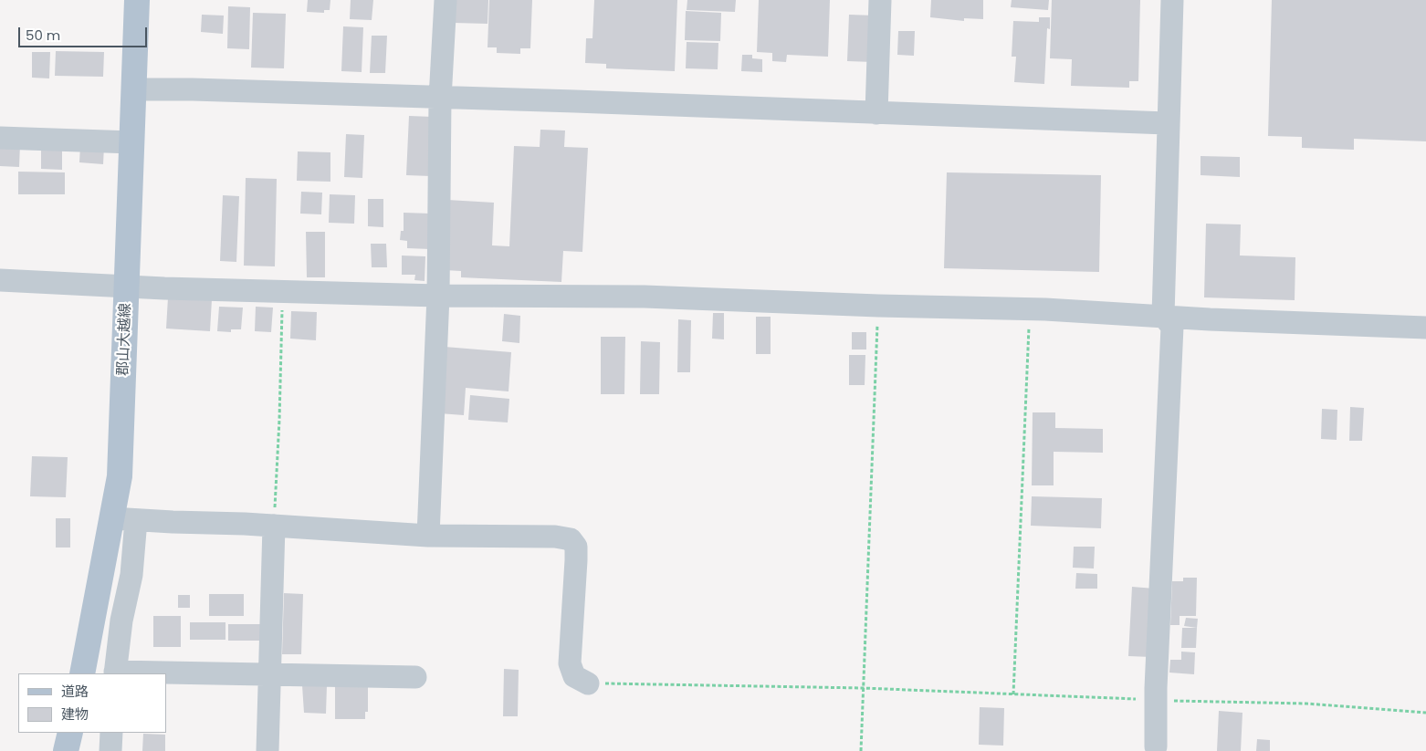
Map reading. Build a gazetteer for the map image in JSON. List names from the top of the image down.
{
  "streets": {
    "main road": ["郡山大越線"]
  },
  "legend": ["道路", "建物"],
  "scale_bar": "50 m"
}
